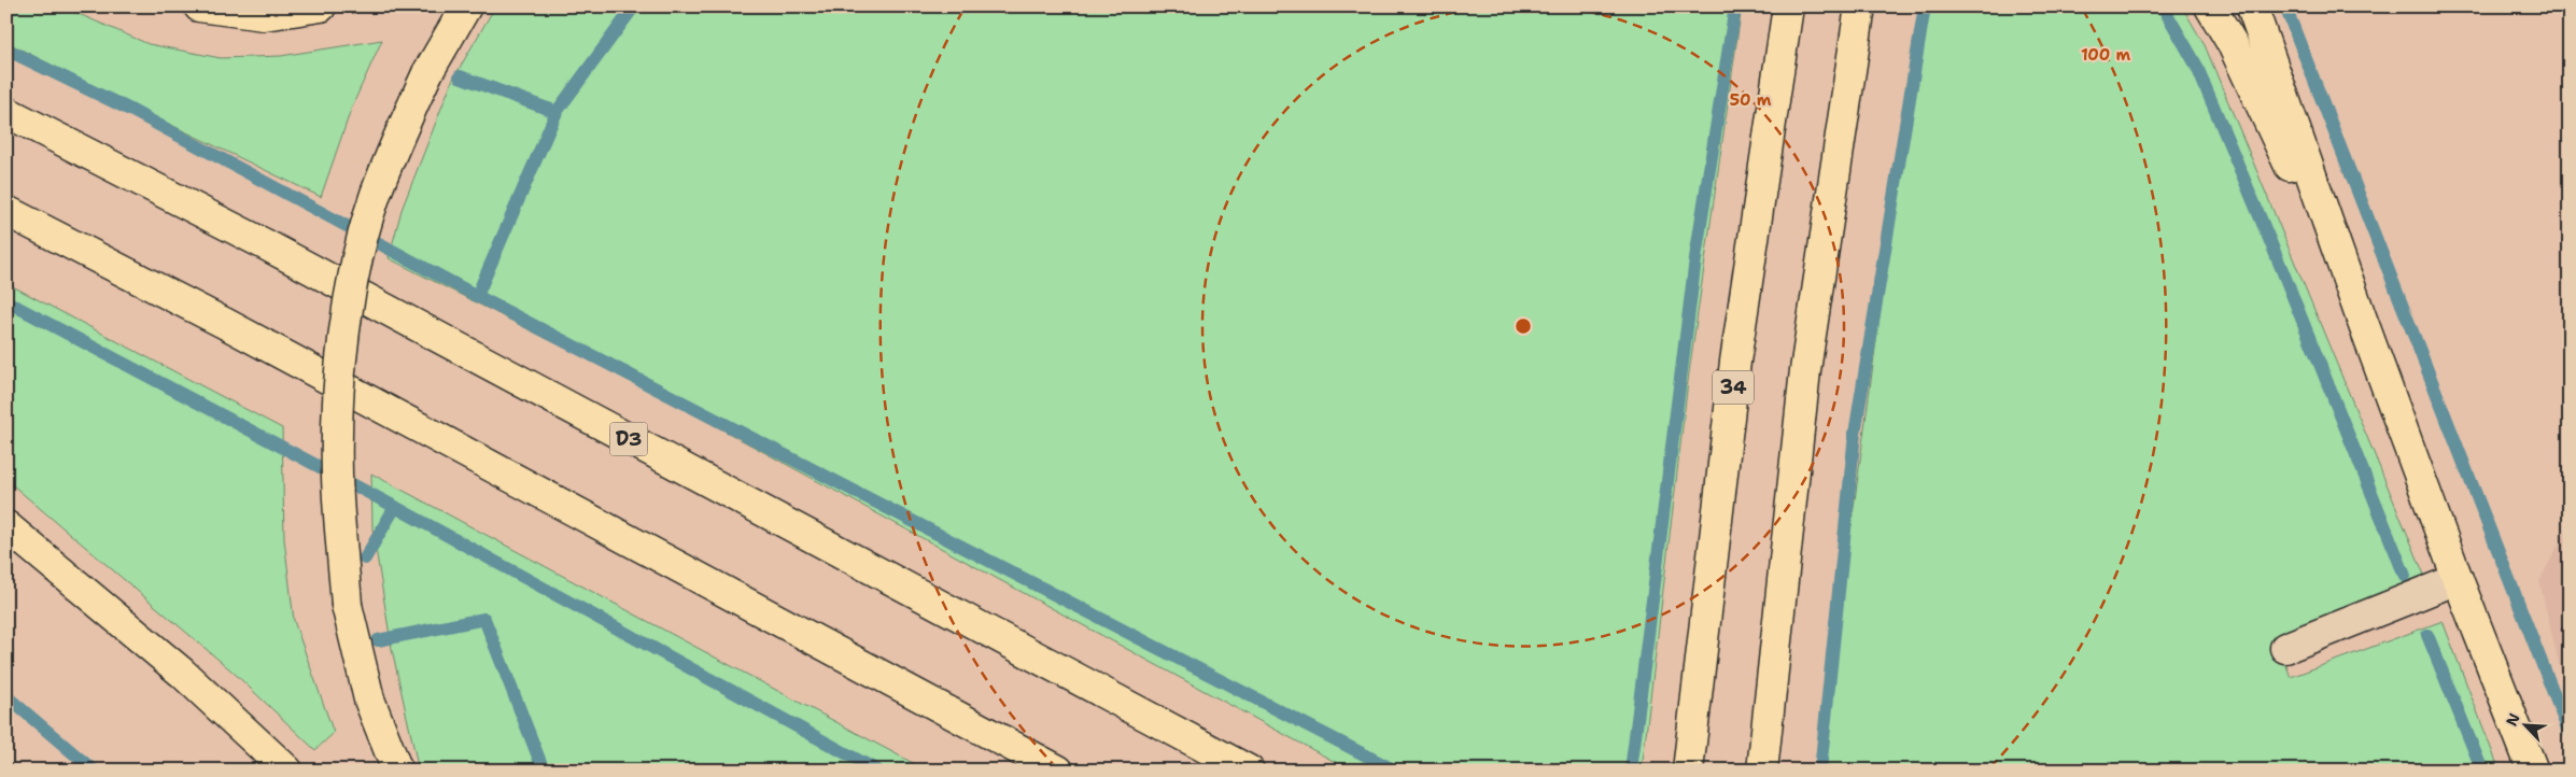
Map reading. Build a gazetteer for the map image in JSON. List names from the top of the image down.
{
  "streets": {
    "highway": ["34", "D3"]
  },
  "north": "top left",
  "rings": ["100 m", "50 m"]
}
